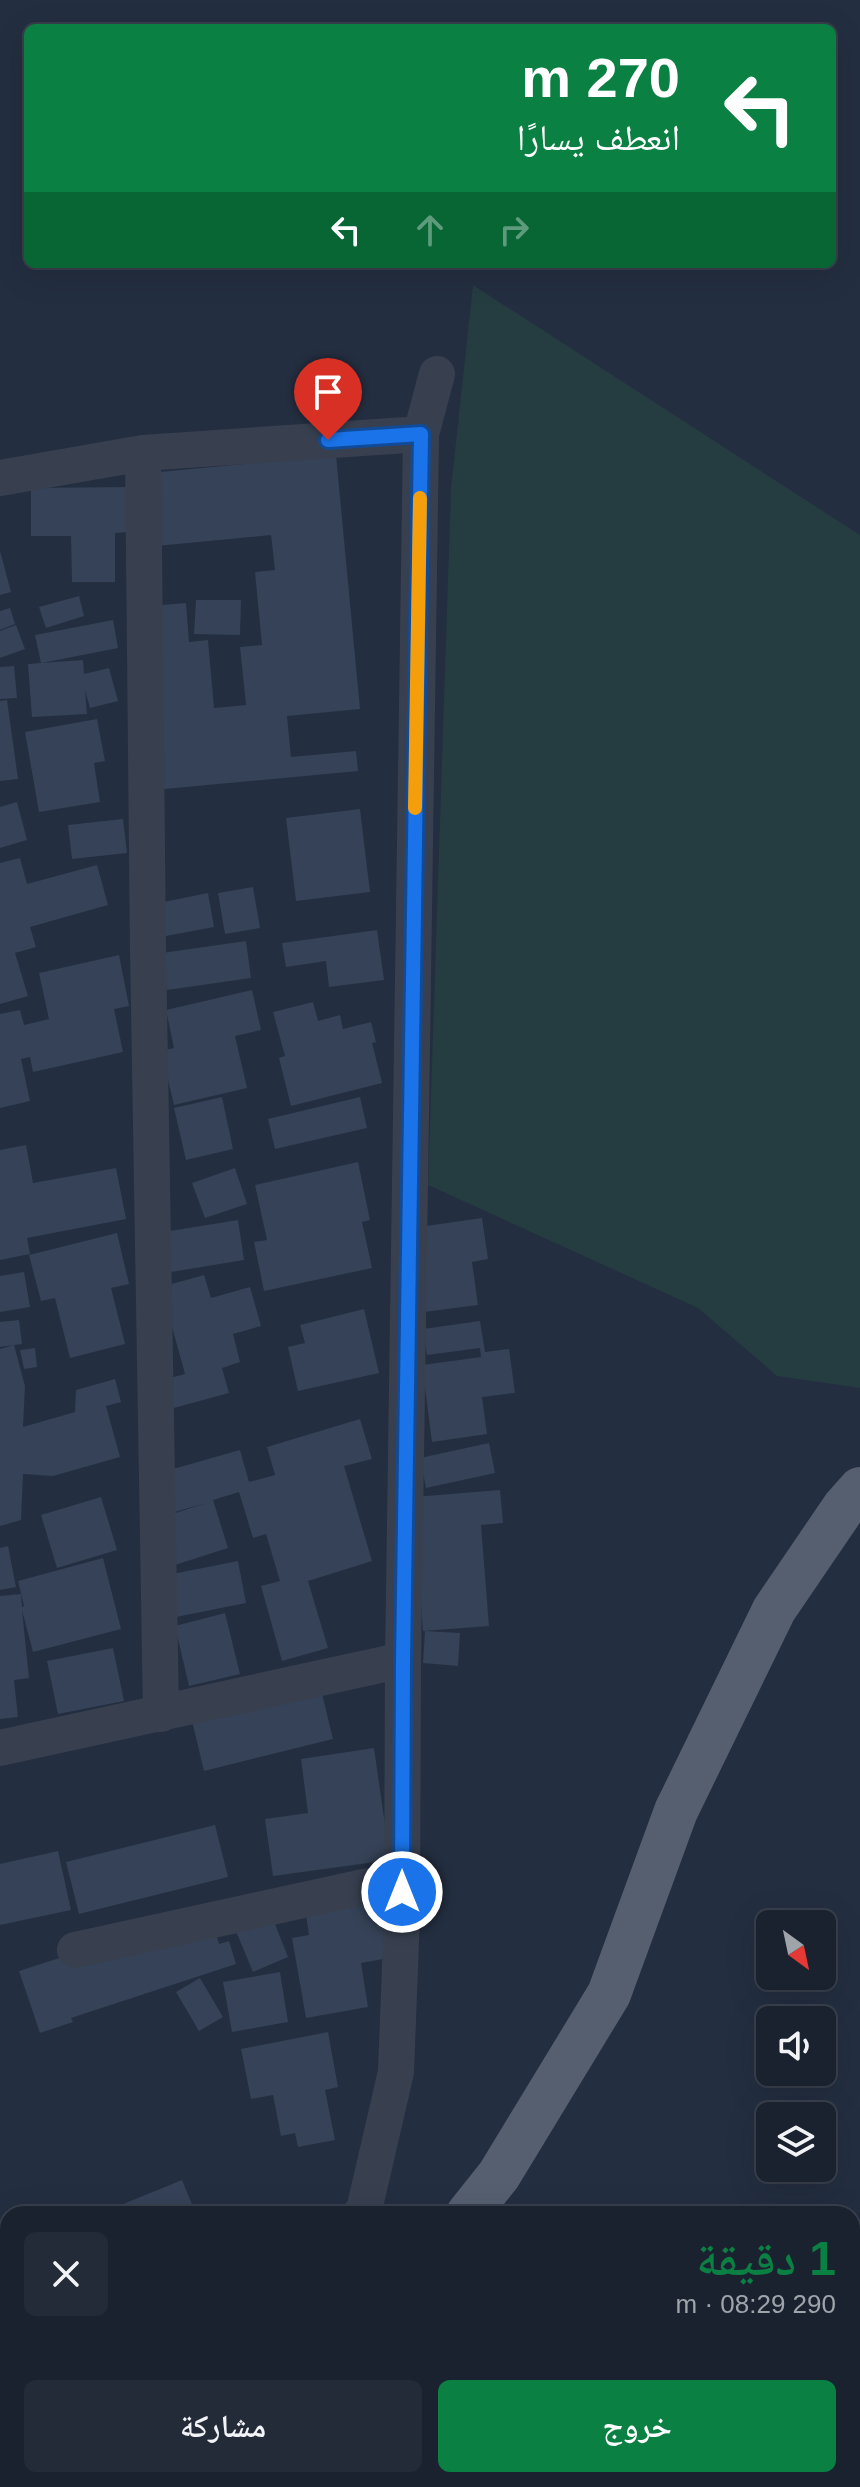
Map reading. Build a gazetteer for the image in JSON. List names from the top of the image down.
{
  "north": "bottom right",
  "page": {
    "turn": ["270 m", "انعطف يسارًا"],
    "heading": ["1 دقيقة", "290 m · 08:29"],
    "buttons": ["خروج", "مشاركة"]
  }
}
